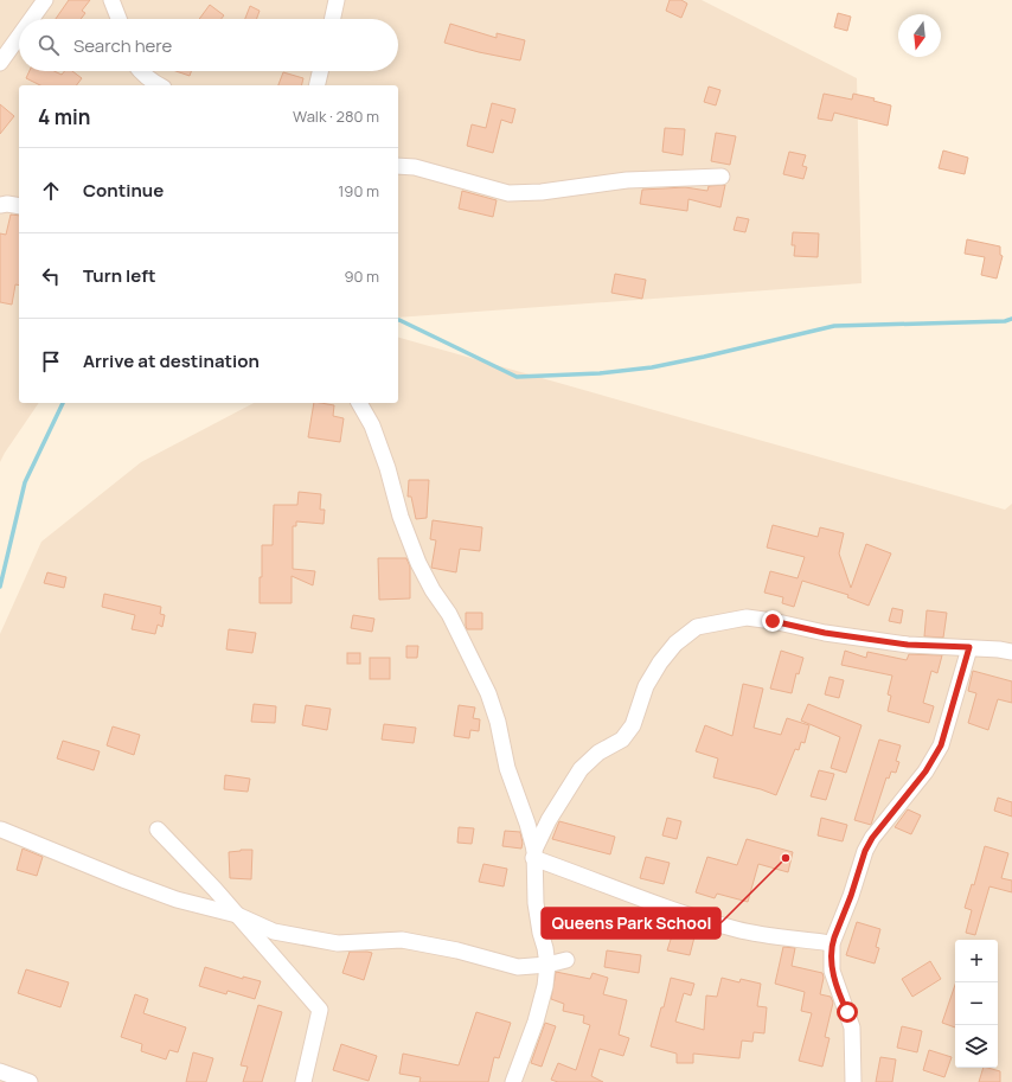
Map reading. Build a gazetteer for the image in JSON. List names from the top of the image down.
{
  "places": ["Queens Park School"],
  "north": "bottom",
  "page": {
    "search": "Search here",
    "heading": ["4 min", "Walk · 280 m"],
    "list": [
      ["Continue", "190 m"],
      ["Turn left", "90 m"],
      "Arrive at destination"
    ],
    "map_buttons": ["+", "−"]
  }
}
